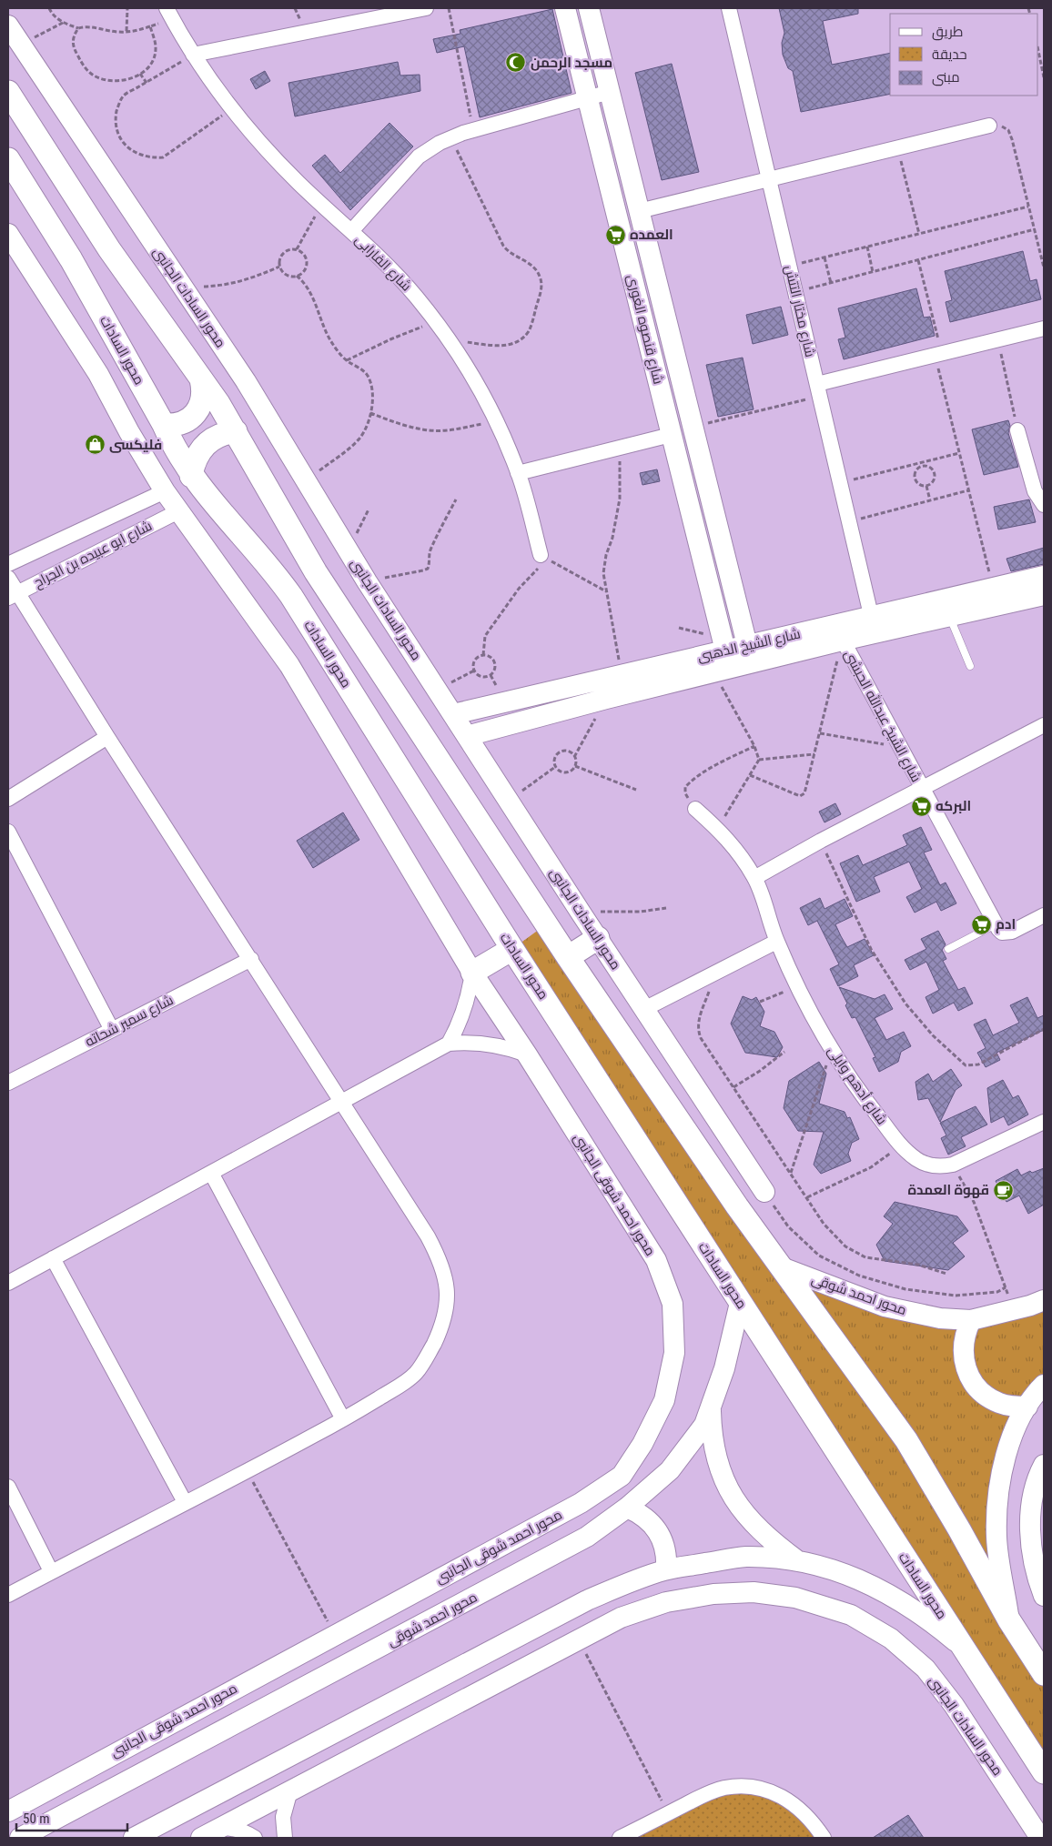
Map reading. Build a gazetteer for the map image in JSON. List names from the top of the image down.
{
  "streets": {
    "main road": ["محور السادات"],
    "street": [
      "شارع الفارابى",
      "محور السادات الجانبى",
      "شارع مختار التتش",
      "شارع قنصوه الغورى",
      "شارع ابو عبيده بن الجراح",
      "شارع الشيخ الذهبى",
      "شارع الشيخ عبدالله الحبشى",
      "شارع سمير شحاته",
      "شارع أدهم وايلى",
      "محور احمد شوقى الجانبى",
      "محور احمد شوقى"
    ]
  },
  "crossings": [
    ["محور السادات الجانبى", "شارع الشيخ الذهبى"],
    ["شارع مختار التتش", "شارع الشيخ الذهبى"],
    ["شارع قنصوه الغورى", "شارع الشيخ الذهبى"],
    ["محور السادات", "محور احمد شوقى"],
    ["شارع الشيخ الذهبى", "شارع الشيخ عبدالله الحبشى"]
  ],
  "places": {
    "mosque": ["مسجد الرحمن"],
    "supermarket": ["العمده", "البركه", "ادم"],
    "shop": ["فليكسى"],
    "cafe": ["قهوة العمدة"]
  },
  "legend": ["طريق", "حديقة", "مبنى"],
  "scale_bar": "50 m"
}
